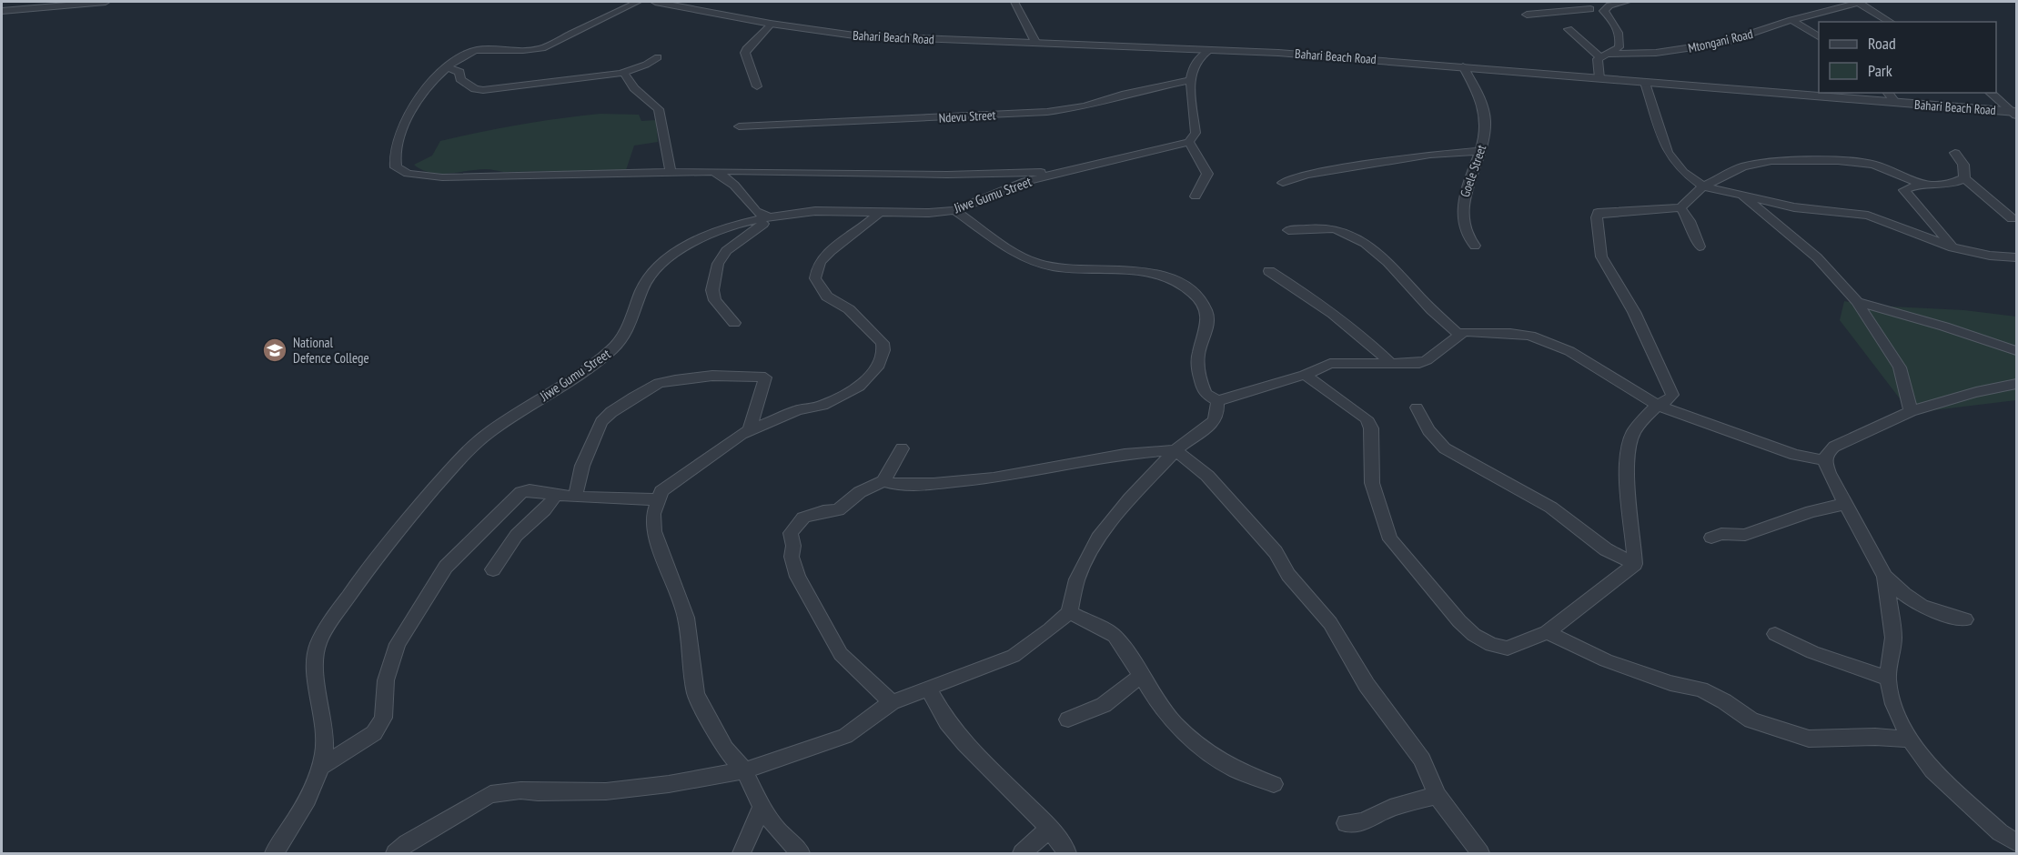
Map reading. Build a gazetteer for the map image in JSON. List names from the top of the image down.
{
  "streets": {
    "street": [
      "Bahari Beach Road",
      "Mtongani Road",
      "Ndevu Street",
      "Goele Street",
      "Jiwe Gumu Street"
    ]
  },
  "crossings": [
    ["Bahari Beach Road", "Goele Street"]
  ],
  "places": {
    "school or university": ["National Defence College"]
  },
  "legend": ["Road", "Park"]
}
